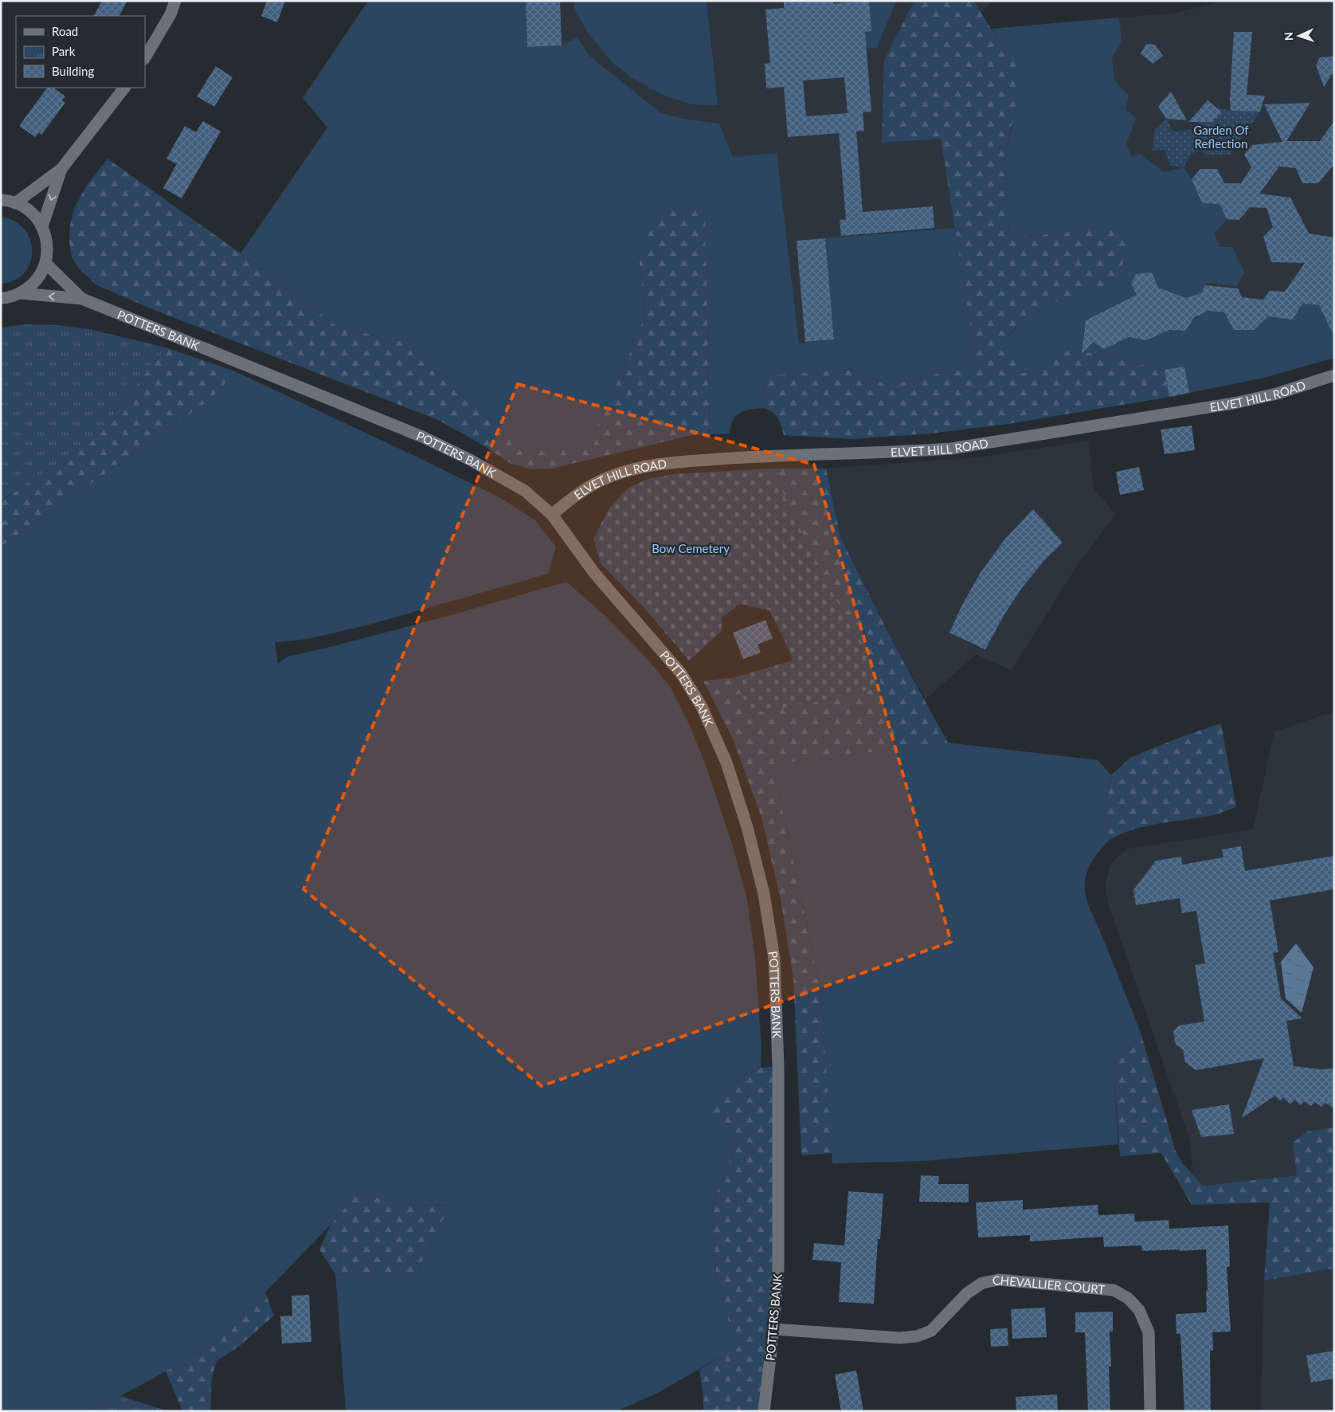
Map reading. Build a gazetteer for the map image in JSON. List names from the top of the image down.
{
  "streets": {
    "street": ["POTTERS BANK", "ELVET HILL ROAD", "CHEVALLIER COURT"]
  },
  "crossings": [
    ["POTTERS BANK", "ELVET HILL ROAD"],
    ["POTTERS BANK", "CHEVALLIER COURT"]
  ],
  "parks": ["Garden Of Reflection", "Bow Cemetery"],
  "legend": ["Road", "Park", "Building"],
  "north": "left"
}
